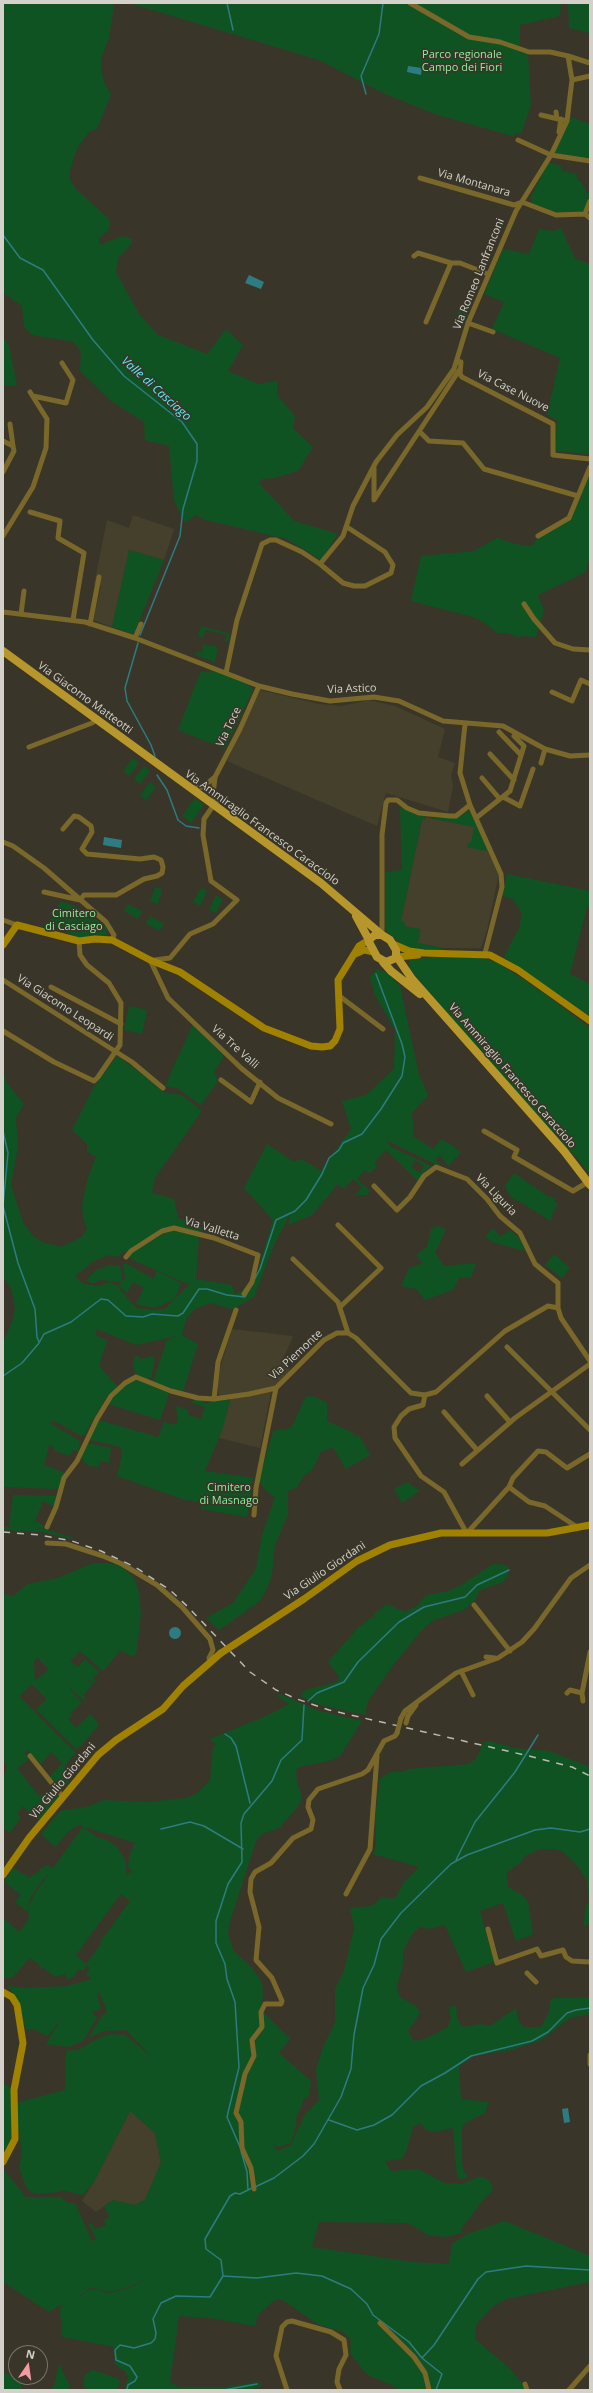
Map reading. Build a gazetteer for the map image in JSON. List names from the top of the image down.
{
  "streets": {
    "main road": ["Via Giacomo Matteotti", "Via Ammiraglio Francesco Caracciolo"],
    "street": [
      "Via Montanara",
      "Via Romeo Lanfranconi",
      "Via Case Nuove",
      "Via Astico",
      "Via Toce",
      "Via Giacomo Leopardi",
      "Via Tre Valli",
      "Via Liguria",
      "Via Valletta",
      "Via Piemonte",
      "Via Giulio Giordani"
    ]
  },
  "crossings": [
    ["Via Montanara", "Via Romeo Lanfranconi"],
    ["Via Romeo Lanfranconi", "Via Case Nuove"],
    ["Via Astico", "Via Toce"],
    ["Via Giacomo Matteotti", "Via Ammiraglio Francesco Caracciolo"],
    ["Via Toce", "Via Ammiraglio Francesco Caracciolo"]
  ],
  "water": ["Valle di Casciago"],
  "parks": ["Parco regionale Campo dei Fiori", "Cimitero di Casciago", "Cimitero di Masnago"],
  "north": "top"
}
